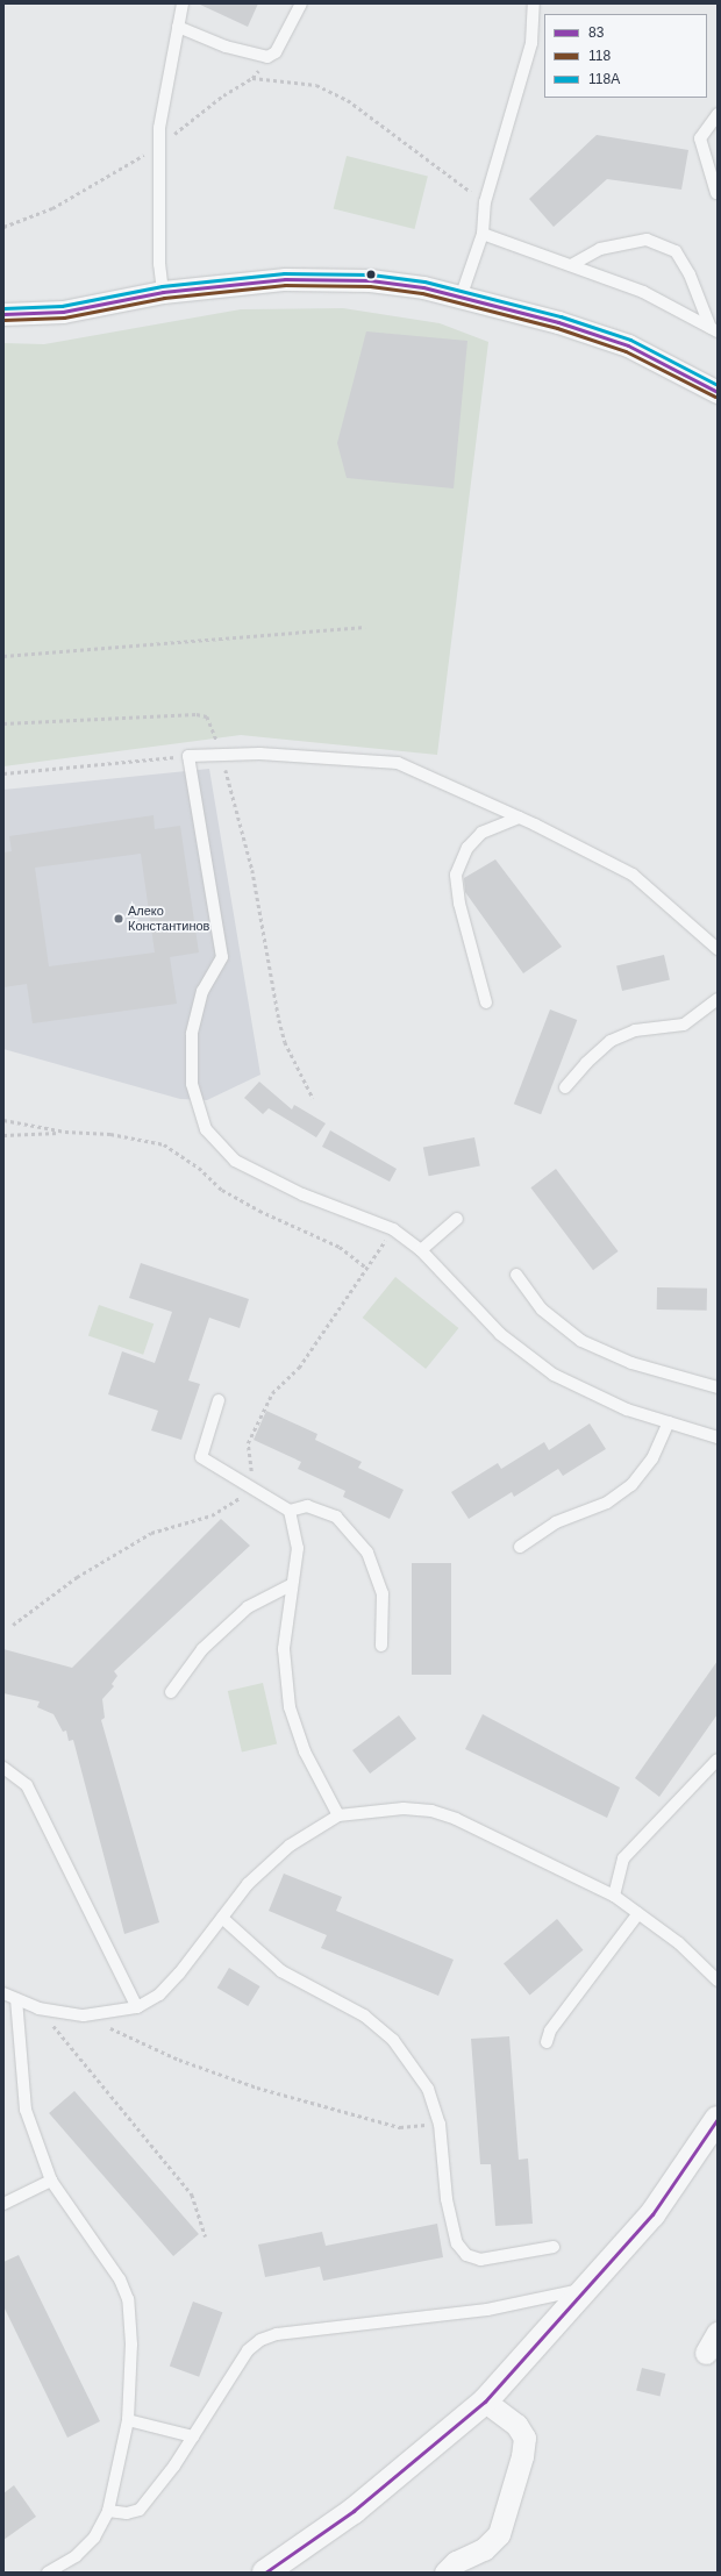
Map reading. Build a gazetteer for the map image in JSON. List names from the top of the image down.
{
  "places": ["Алеко Константинов"],
  "lines": ["transit line 118А", "transit line 83", "transit line 118"],
  "legend": ["83", "118", "118А"]
}
